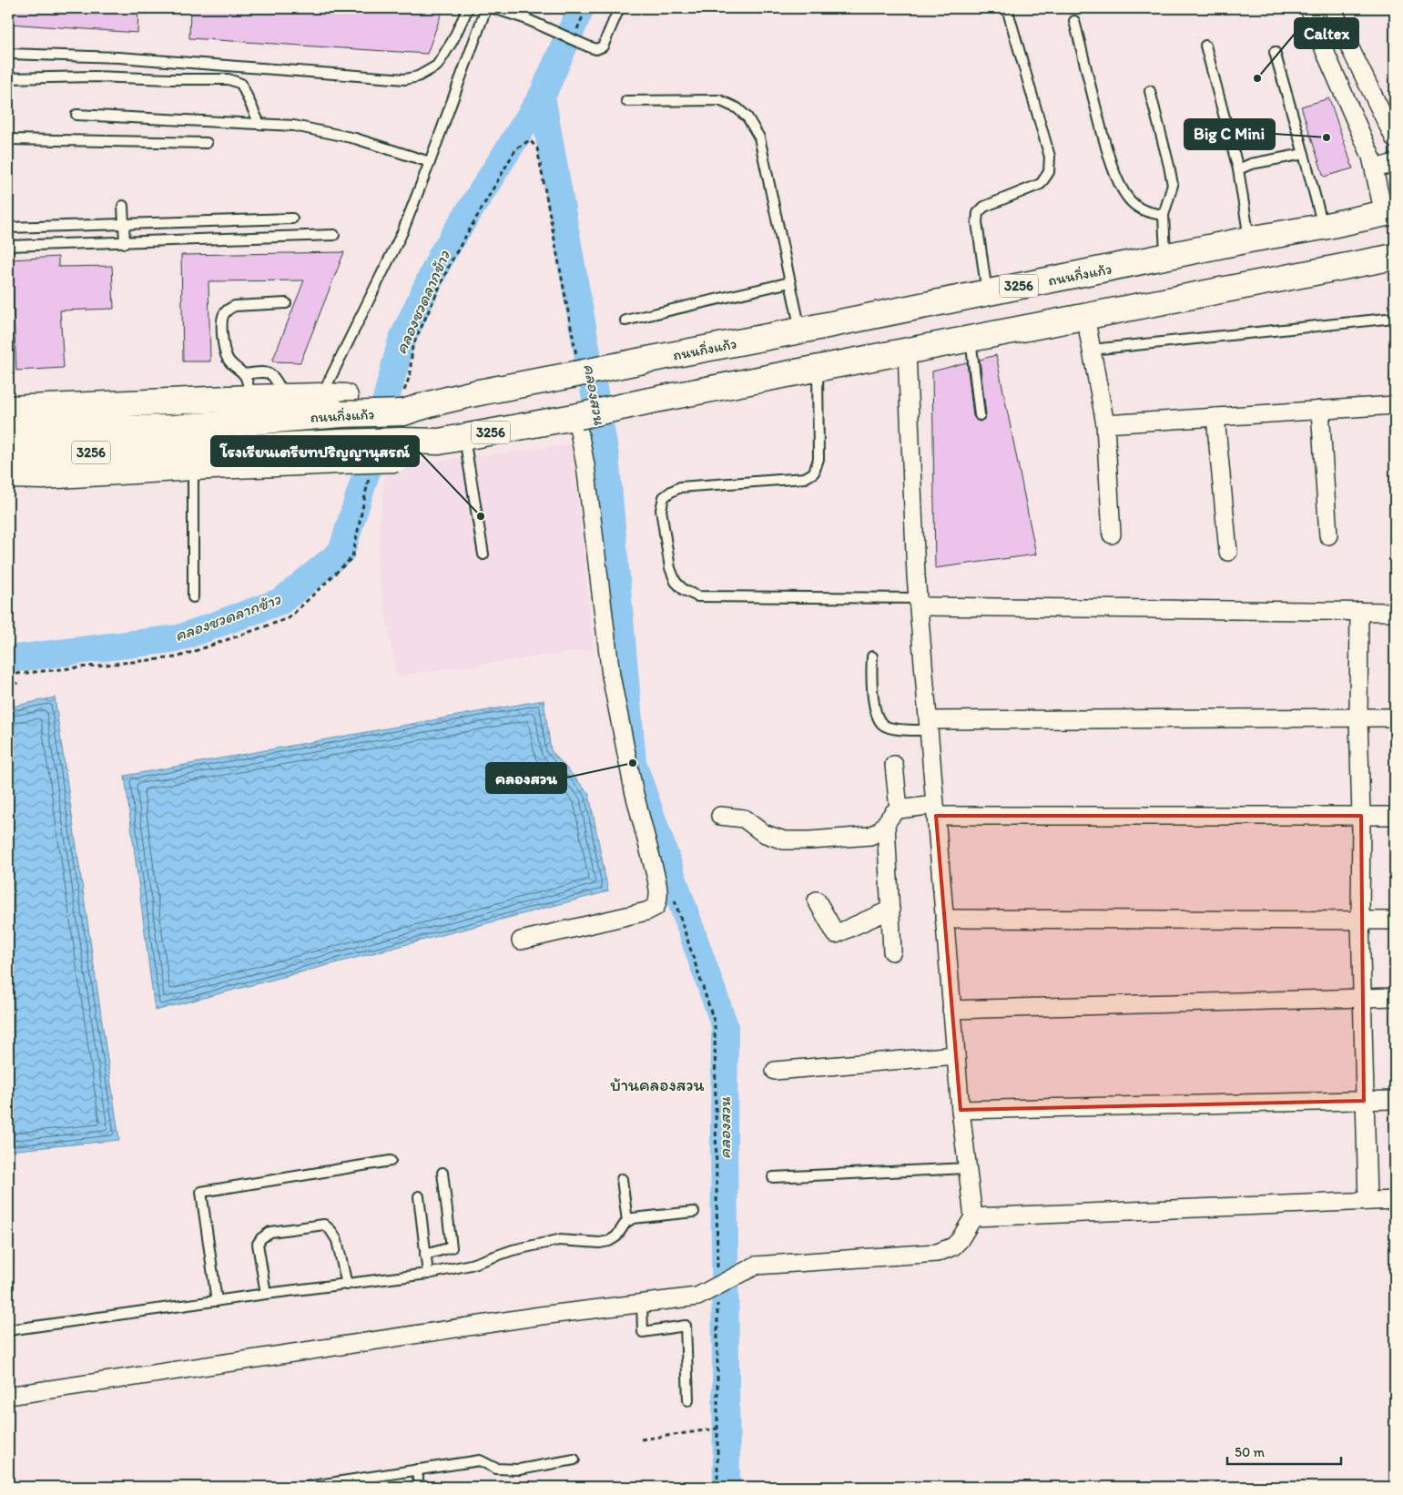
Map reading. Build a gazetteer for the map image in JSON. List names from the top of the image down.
{
  "streets": {
    "main road": ["ถนนกิ่งแก้ว", "3256"]
  },
  "districts": ["บ้านคลองสวน"],
  "water": ["คลองชวดลากข้าว", "คลองสวน"],
  "places": [
    "Caltex",
    "Big C Mini",
    "โรงเรียนเตรียทปริญญานุสรณ์",
    "คลองสวน"
  ],
  "scale_bar": "50 m"
}
